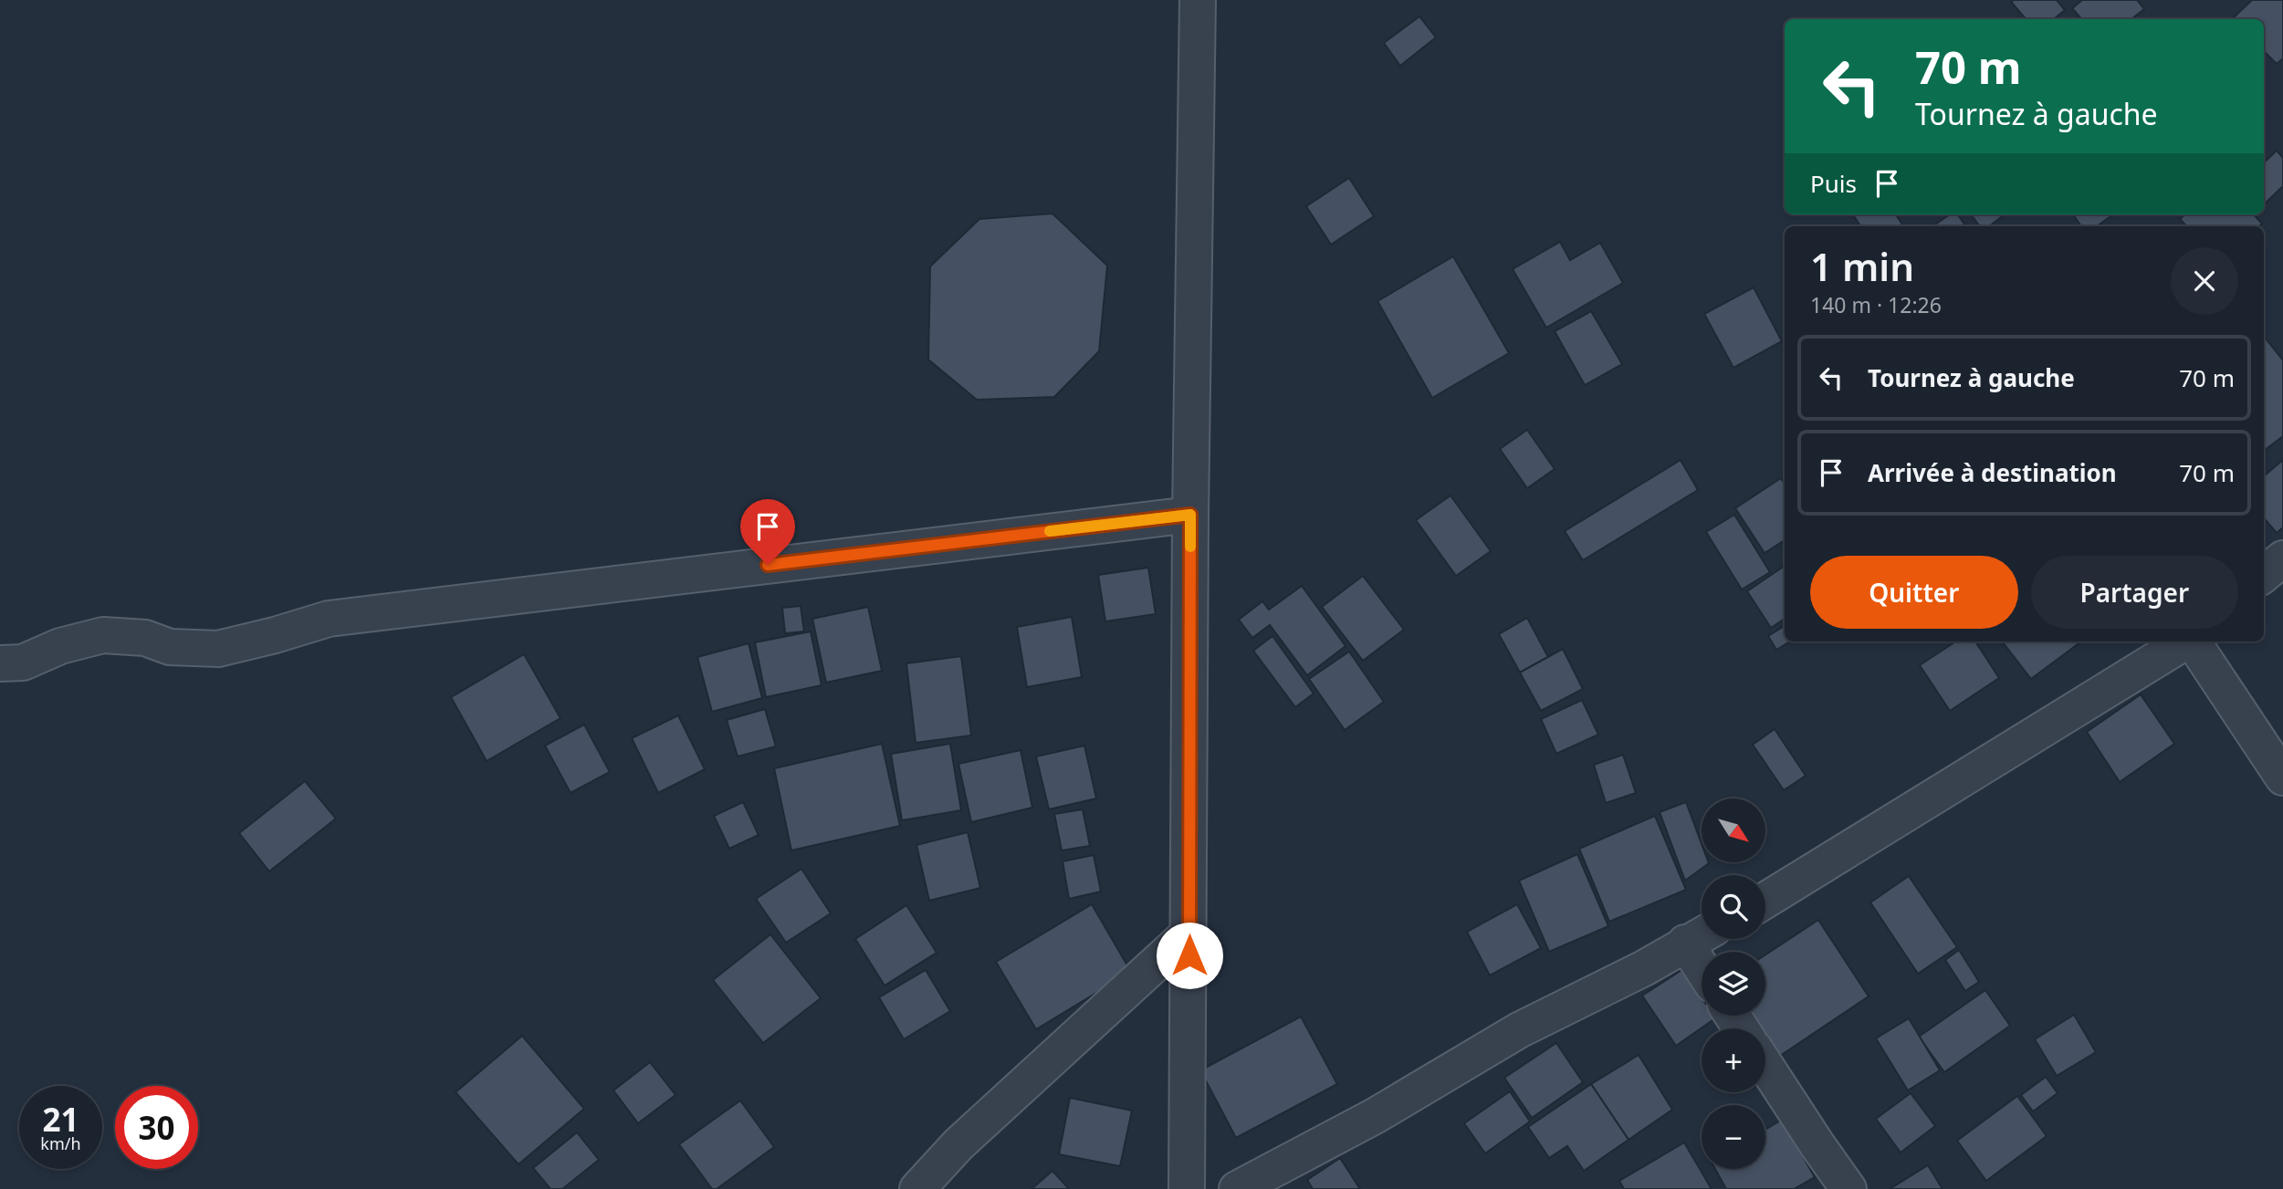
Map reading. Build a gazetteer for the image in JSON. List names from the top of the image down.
{
  "north": "bottom right",
  "page": {
    "turn": ["70 m", "Tournez à gauche"],
    "then": "Puis",
    "heading": ["1 min", "140 m · 12:26"],
    "list": [
      {
        "name": "Tournez à gauche",
        "value": "70 m"
      },
      {
        "name": "Arrivée à destination",
        "value": "70 m"
      }
    ],
    "buttons": ["Quitter", "Partager"],
    "map_buttons": ["+", "−"],
    "speed": "21 km/h",
    "limit": "30"
  }
}
